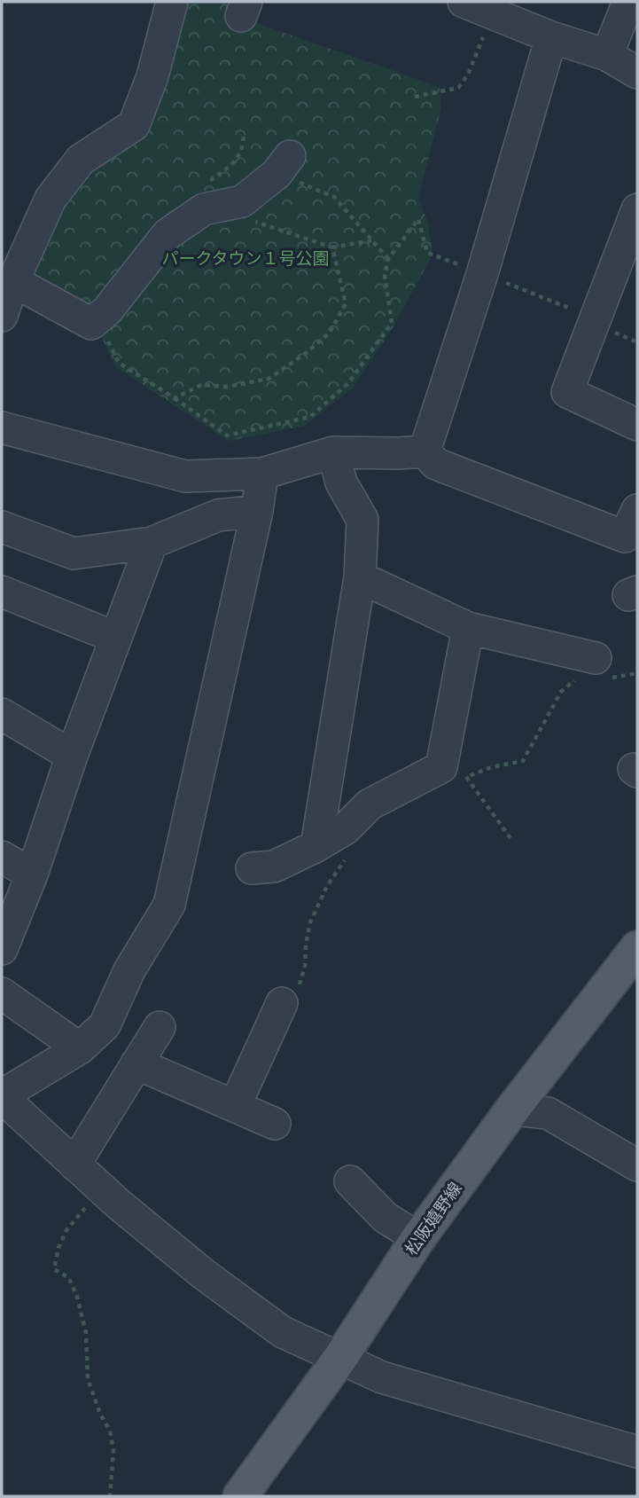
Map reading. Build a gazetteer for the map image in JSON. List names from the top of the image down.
{
  "streets": {
    "main road": ["松阪嬉野線"]
  },
  "parks": ["パークタウン１号公園"]
}
